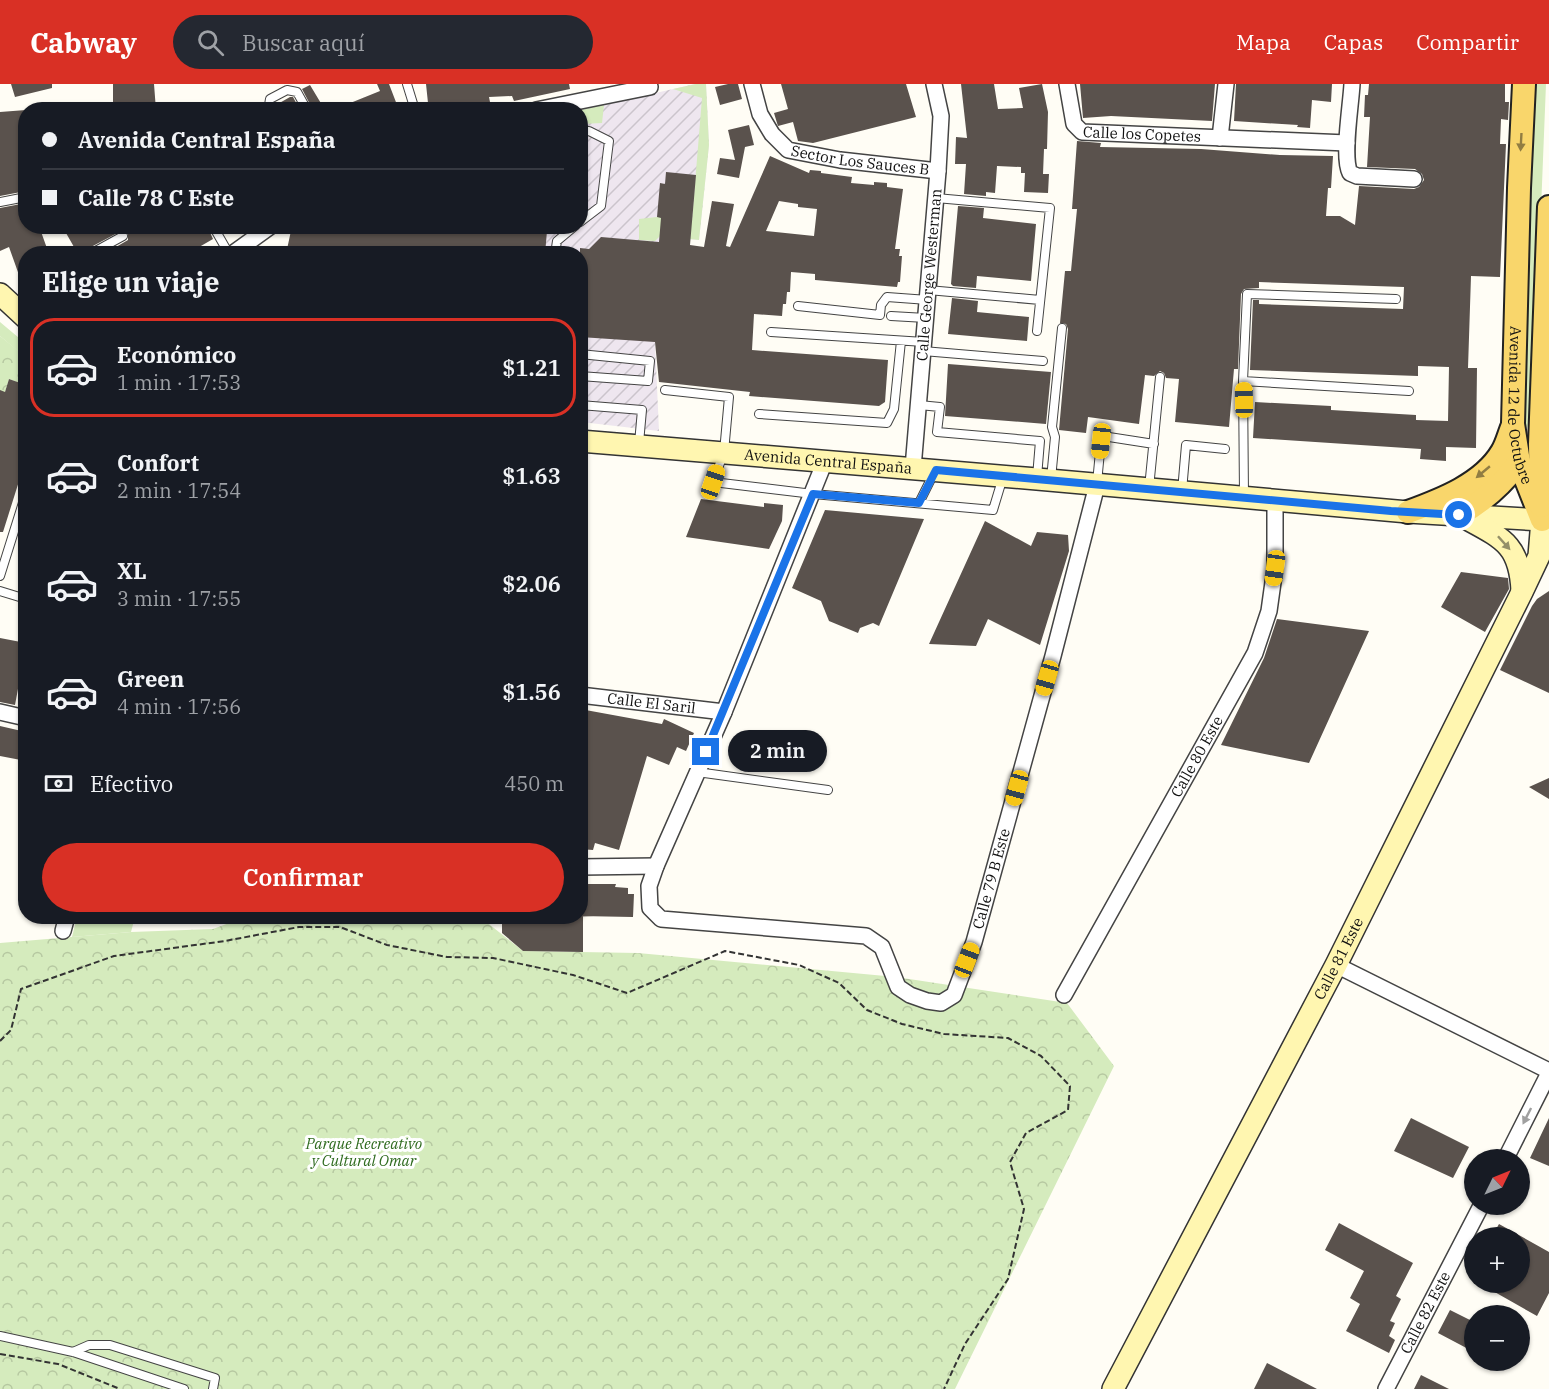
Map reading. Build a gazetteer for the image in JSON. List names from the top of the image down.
{
  "streets": {
    "main road": ["Avenida 12 de Octubre", "Avenida Central España", "Calle 81 Este"],
    "street": [
      "Calle los Copetes",
      "Sector Los Sauces B",
      "Calle George Westerman",
      "Calle El Saril",
      "Calle 80 Este",
      "Calle 79 B Este",
      "Calle 82 Este"
    ]
  },
  "crossings": [
    ["Sector Los Sauces B", "Calle George Westerman"],
    ["Calle George Westerman", "Avenida Central España"],
    ["Avenida 12 de Octubre", "Avenida Central España"],
    ["Avenida 12 de Octubre", "Calle 81 Este"],
    ["Avenida Central España", "Calle 80 Este"],
    ["Avenida Central España", "Calle 79 B Este"],
    ["Avenida Central España", "Calle 81 Este"]
  ],
  "parks": ["Parque Recreativo y Cultural Omar"],
  "north": "top right",
  "page": {
    "header": "Cabway",
    "search": "Buscar aquí",
    "nav": ["Mapa", "Capas", "Compartir"],
    "banner": ["Avenida Central España", "Calle 78 C Este"],
    "heading": "Elige un viaje",
    "list": [
      {
        "name": "Económico",
        "note": "1 min · 17:53",
        "value": "$1.21"
      },
      {
        "name": "Confort",
        "note": "2 min · 17:54",
        "value": "$1.63"
      },
      {
        "name": "XL",
        "note": "3 min · 17:55",
        "value": "$2.06"
      },
      {
        "name": "Green",
        "note": "4 min · 17:56",
        "value": "$1.56"
      }
    ],
    "bubble": "2 min",
    "pay": ["Efectivo", "450 m"],
    "buttons": "Confirmar",
    "map_buttons": ["+", "−"]
  }
}
